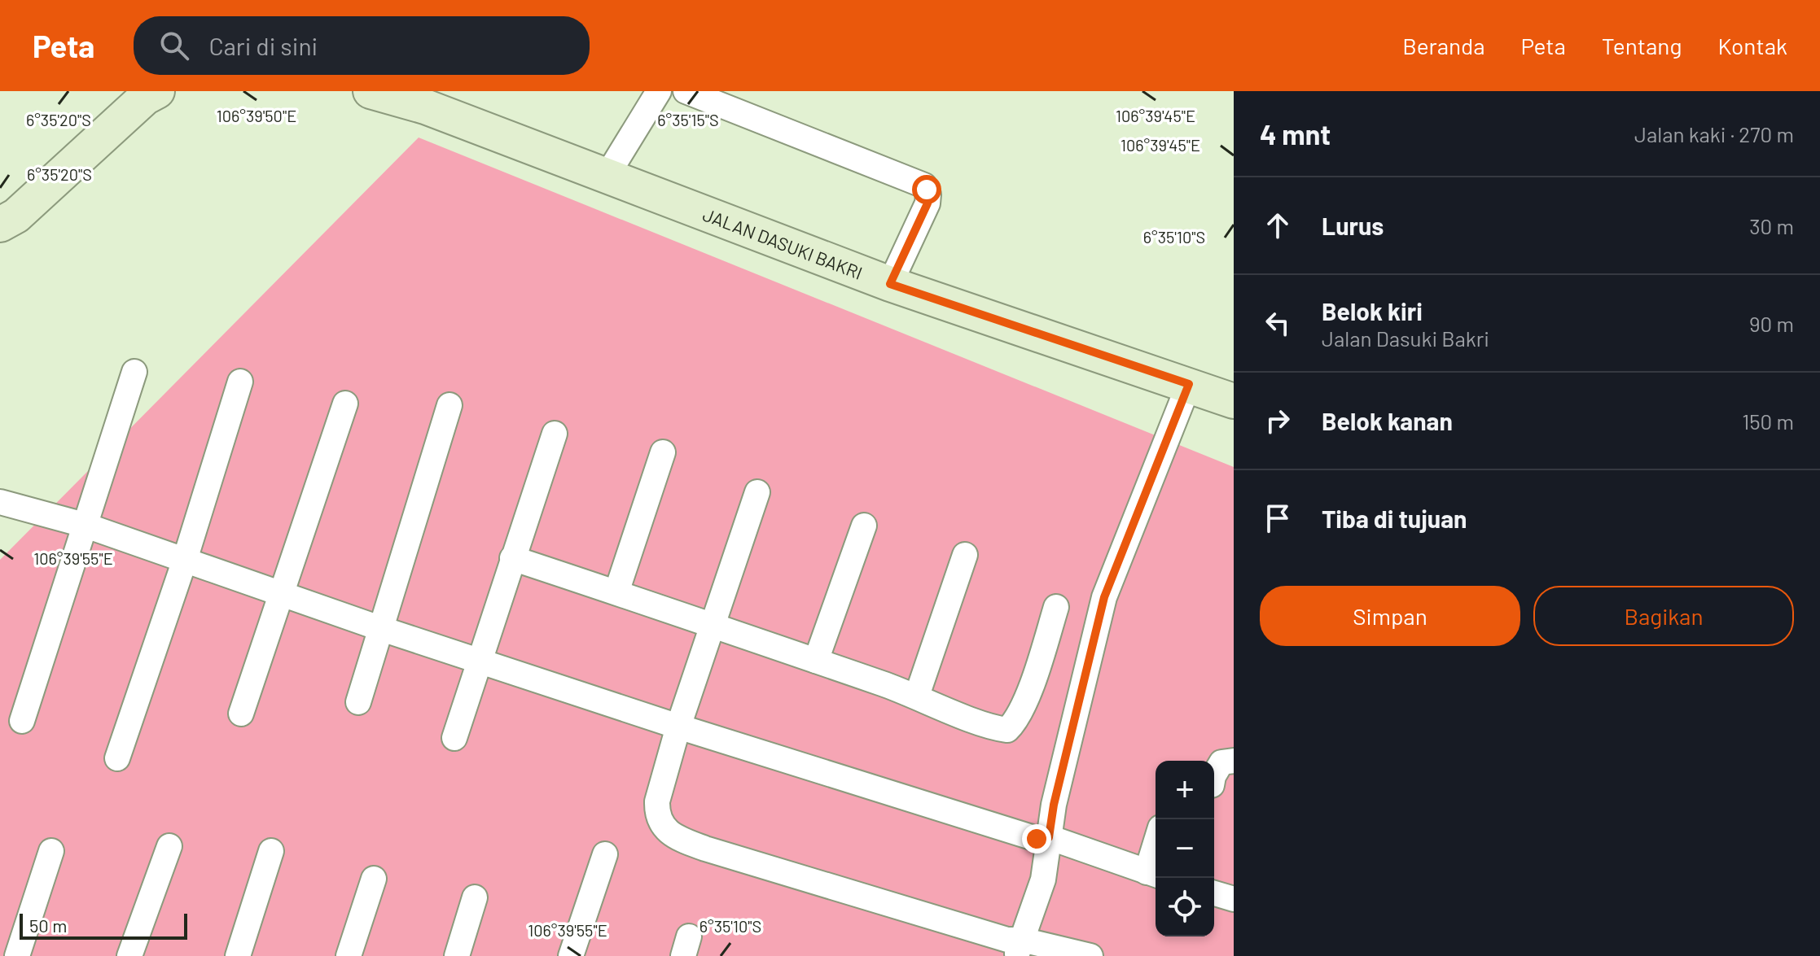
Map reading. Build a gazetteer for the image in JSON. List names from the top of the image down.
{
  "streets": {
    "main road": ["JALAN DASUKI BAKRI"]
  },
  "scale_bar": "50 m",
  "page": {
    "header": "Peta",
    "search": "Cari di sini",
    "nav": [
      "Beranda",
      "Peta",
      "Tentang",
      "Kontak"
    ],
    "heading": ["4 mnt", "Jalan kaki · 270 m"],
    "list": [
      ["Lurus", "30 m"],
      ["Belok kiri", "Jalan Dasuki Bakri", "90 m"],
      ["Belok kanan", "150 m"],
      "Tiba di tujuan"
    ],
    "buttons": ["Simpan", "Bagikan"],
    "map_buttons": ["+", "−"],
    "scale": "50 m"
  },
  "coordinates": [
    "106°39'50\"E",
    "106°39'45\"E",
    "6°35'20\"S",
    "6°35'15\"S",
    "6°35'10\"S",
    "106°39'55\"E"
  ]
}
